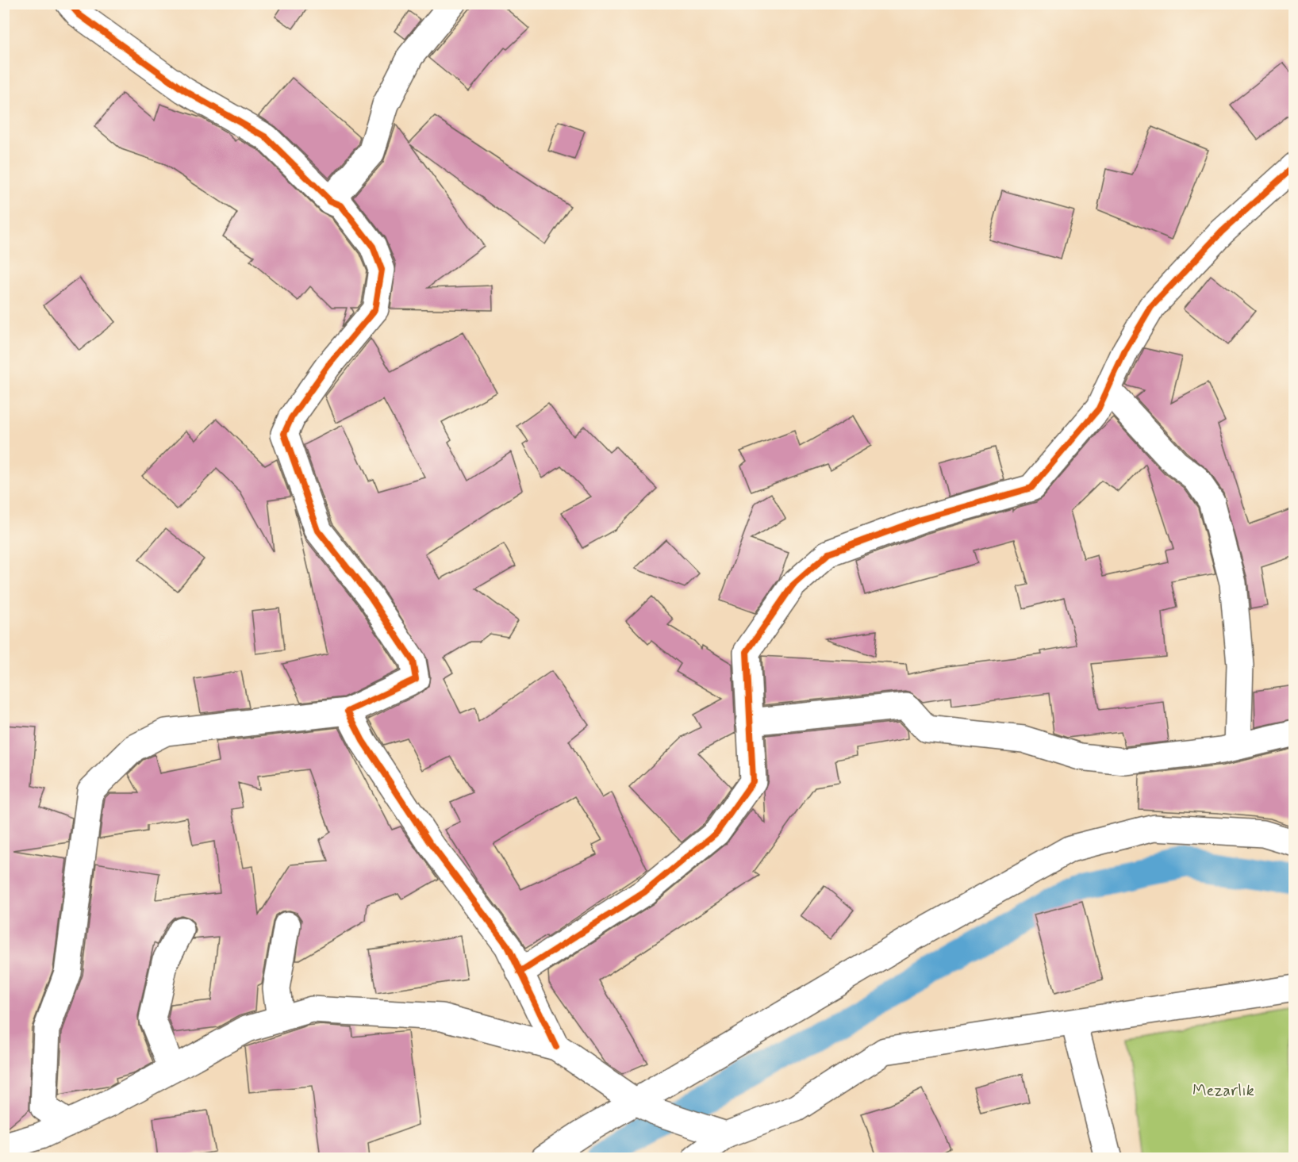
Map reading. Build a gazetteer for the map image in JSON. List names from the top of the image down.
{
  "parks": ["Mezarlık"]
}
